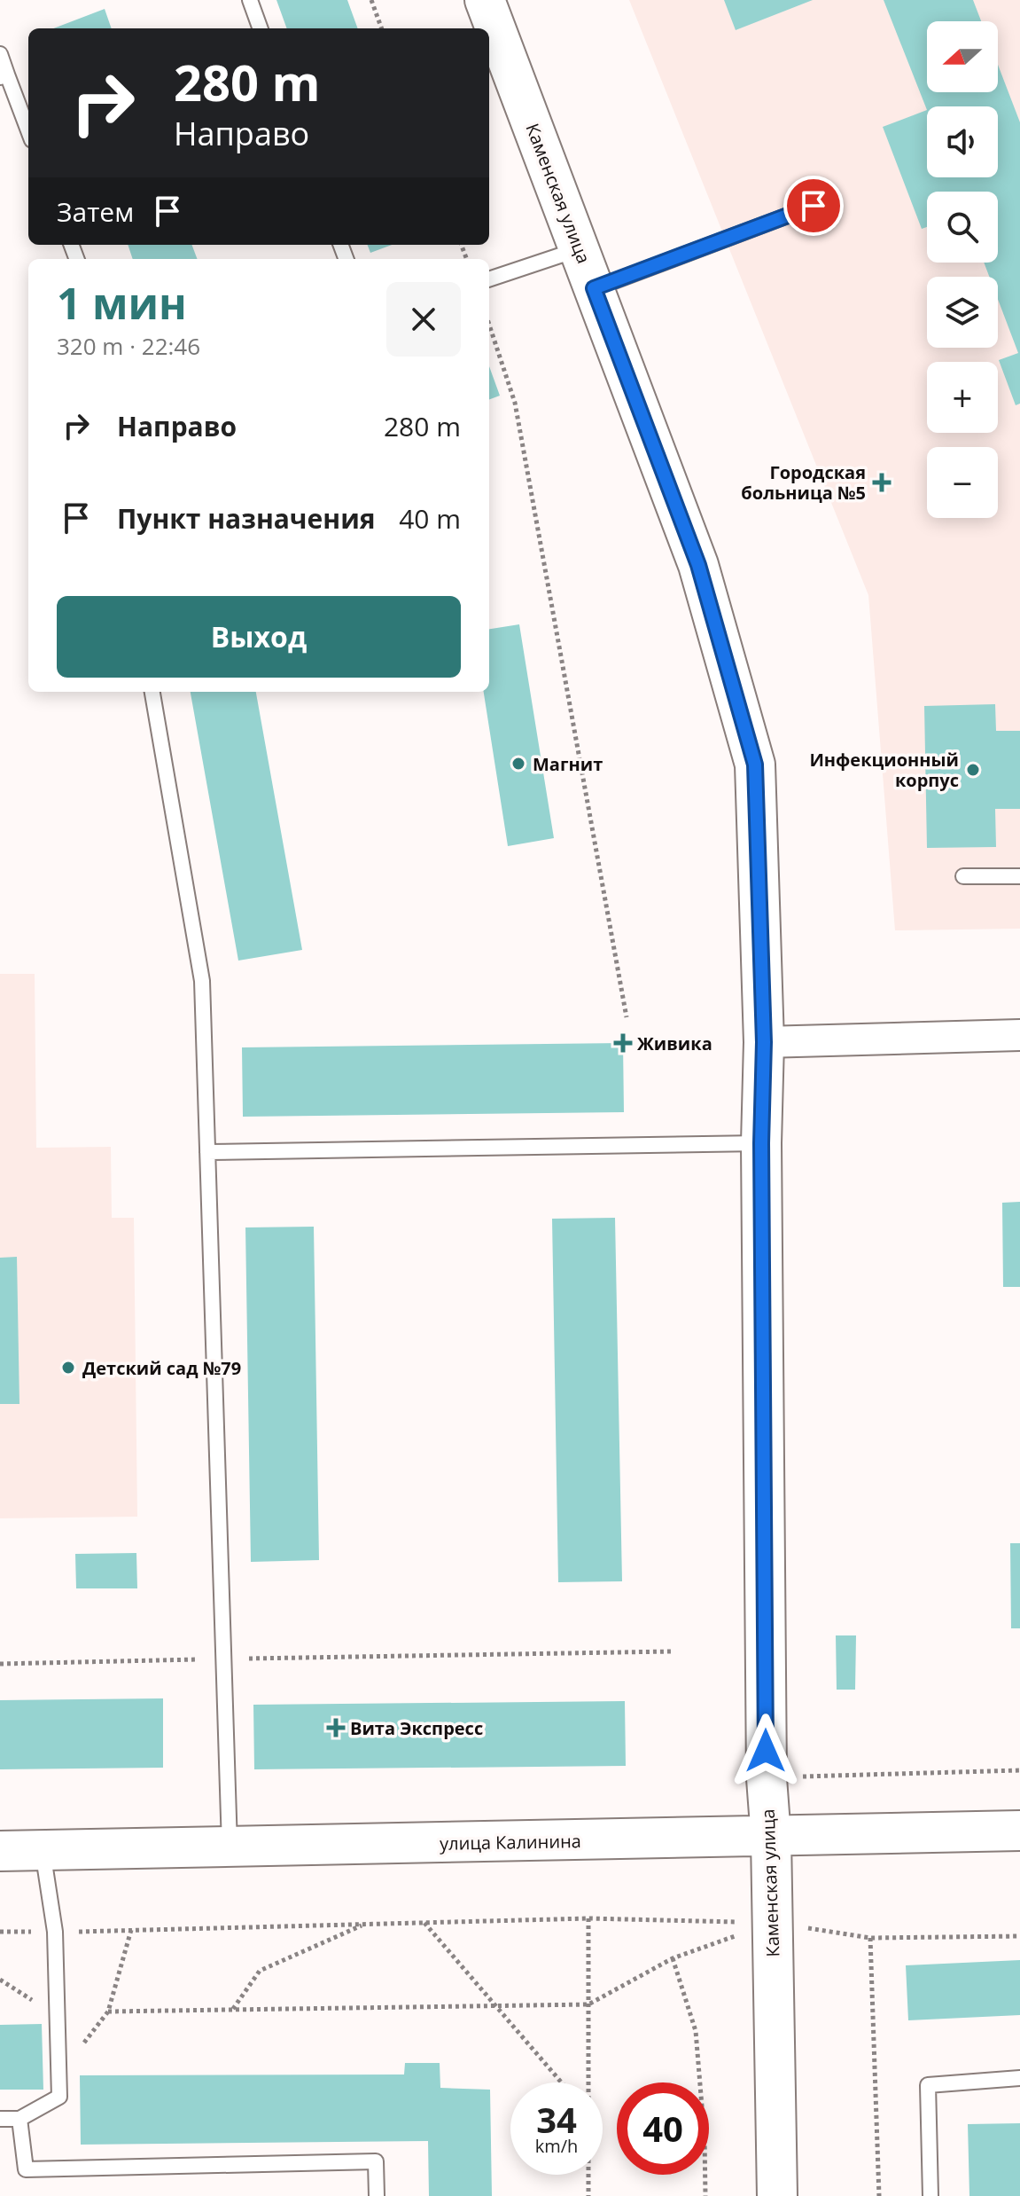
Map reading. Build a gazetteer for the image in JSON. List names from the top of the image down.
{
  "streets": {
    "street": ["Каменская улица", "улица Калинина"]
  },
  "crossings": [
    ["Каменская улица", "улица Калинина"]
  ],
  "places": {
    "health": ["Городская больница №5", "Живика", "Вита Экспресс"],
    "other": ["Магнит", "Инфекционный корпус", "Детский сад №79"]
  },
  "north": "left",
  "page": {
    "map_buttons": ["+", "−"],
    "turn": ["280 m", "Направо"],
    "then": "Затем",
    "heading": ["1 мин", "320 m · 22:46"],
    "list": [
      {
        "name": "Направо",
        "value": "280 m"
      },
      {
        "name": "Пункт назначения",
        "value": "40 m"
      }
    ],
    "buttons": "Выход",
    "speed": "34 km/h",
    "limit": "40"
  }
}
